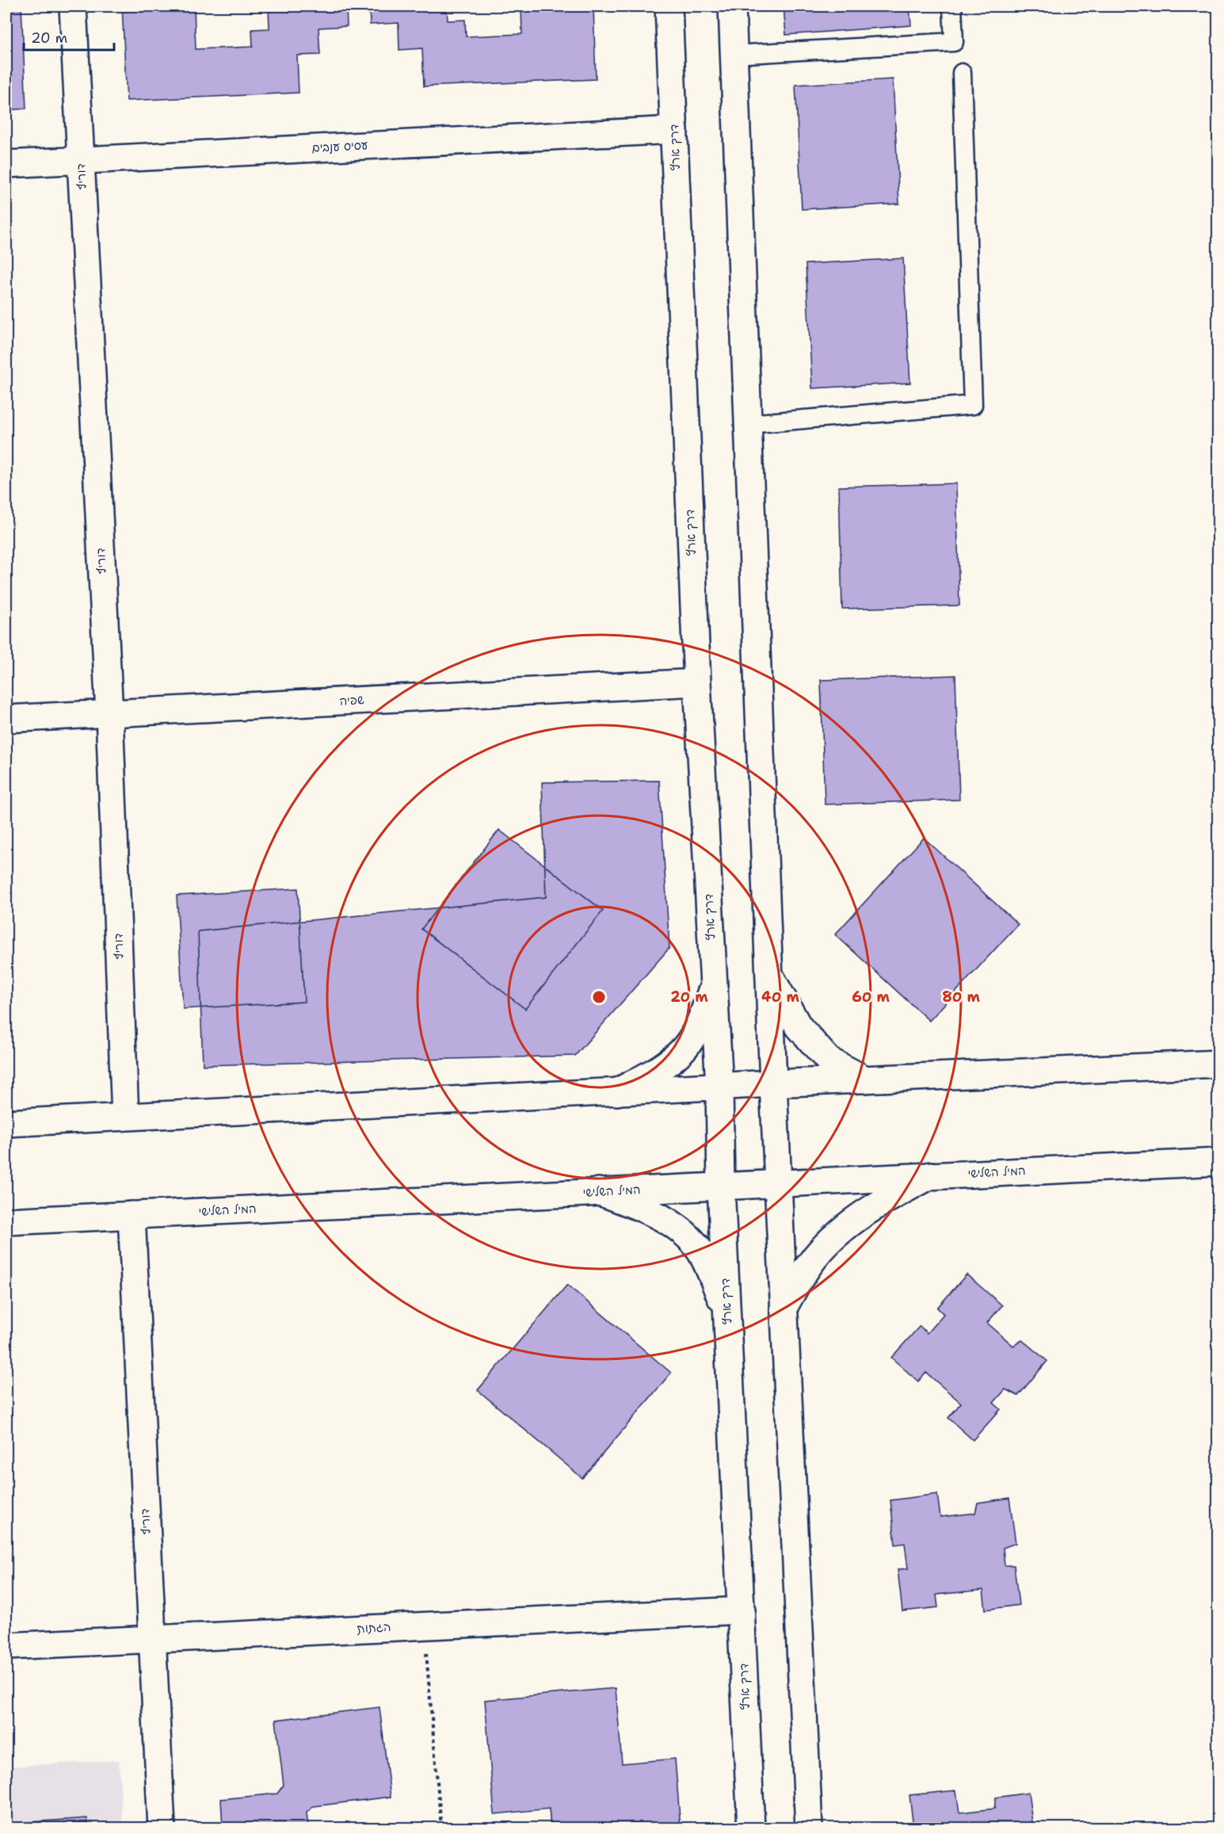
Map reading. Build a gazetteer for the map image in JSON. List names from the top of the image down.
{
  "streets": {
    "street": [
      "עסיס ענבים",
      "דרך ארץ",
      "דוריף",
      "שפיה",
      "המיל השלישי",
      "הגתות"
    ]
  },
  "crossings": [
    ["עסיס ענבים", "דרך ארץ"],
    ["עסיס ענבים", "דוריף"],
    ["דרך ארץ", "שפיה"],
    ["דרך ארץ", "המיל השלישי"],
    ["דרך ארץ", "הגתות"],
    ["דוריף", "שפיה"],
    ["דוריף", "המיל השלישי"],
    ["דוריף", "הגתות"]
  ],
  "scale_bar": "20 m",
  "rings": [
    "20 m",
    "40 m",
    "60 m",
    "80 m"
  ]
}
